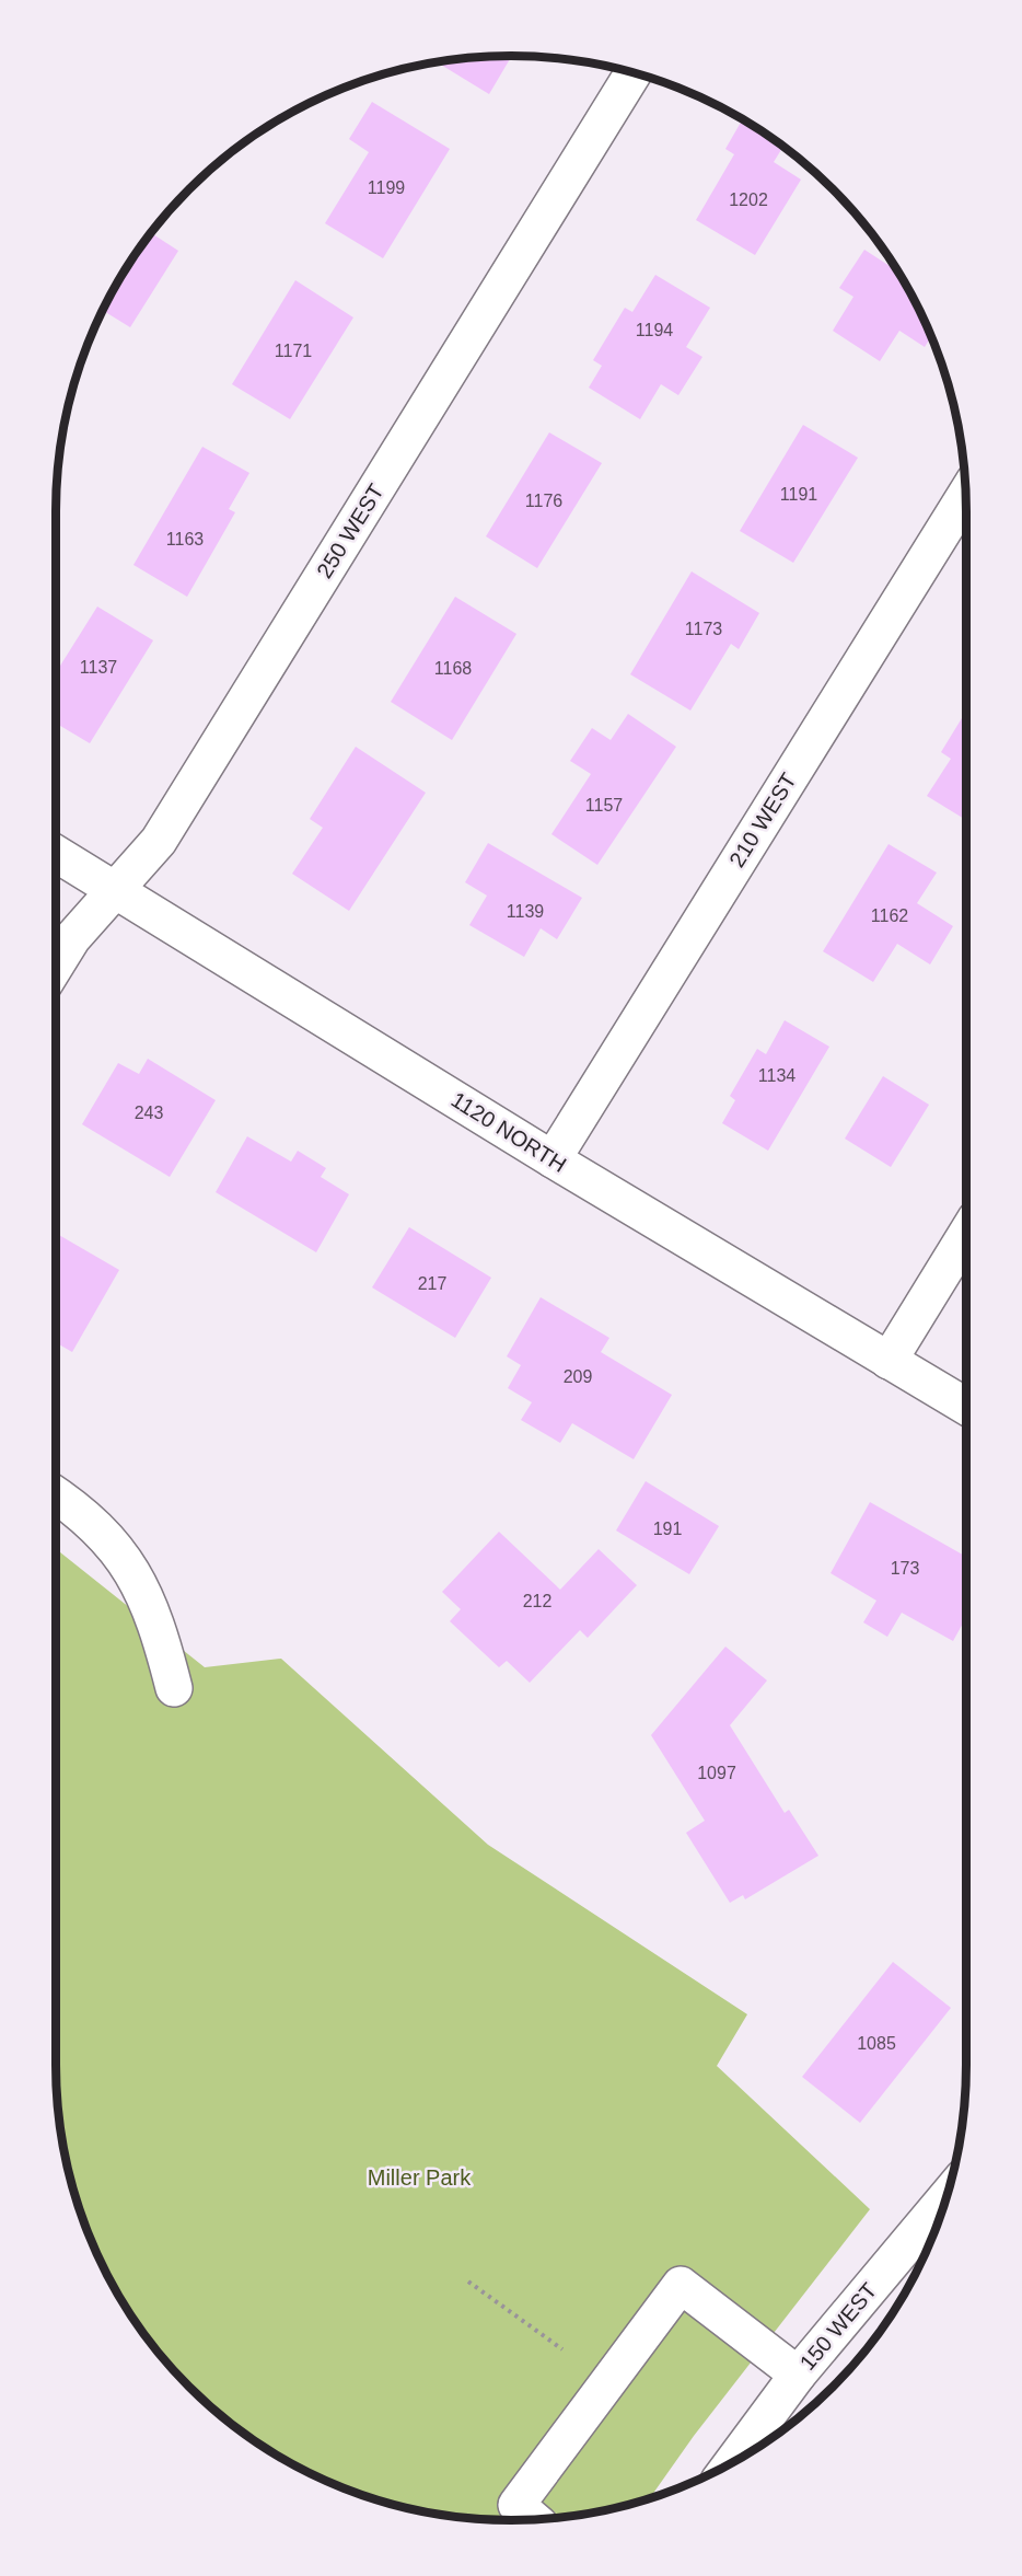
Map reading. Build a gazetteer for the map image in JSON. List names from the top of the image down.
{
  "streets": {
    "street": [
      "250 WEST",
      "210 WEST",
      "1120 NORTH",
      "150 WEST"
    ]
  },
  "crossings": [
    ["250 WEST", "1120 NORTH"],
    ["210 WEST", "1120 NORTH"]
  ],
  "parks": ["Miller Park"],
  "house_numbers": [
    "1199",
    "1202",
    "1194",
    "1171",
    "1191",
    "1176",
    "1163",
    "1173",
    "1137",
    "1168",
    "1157",
    "1139",
    "1162",
    "1134",
    "243",
    "217",
    "209",
    "191",
    "173",
    "212",
    "1097",
    "1085"
  ]
}
